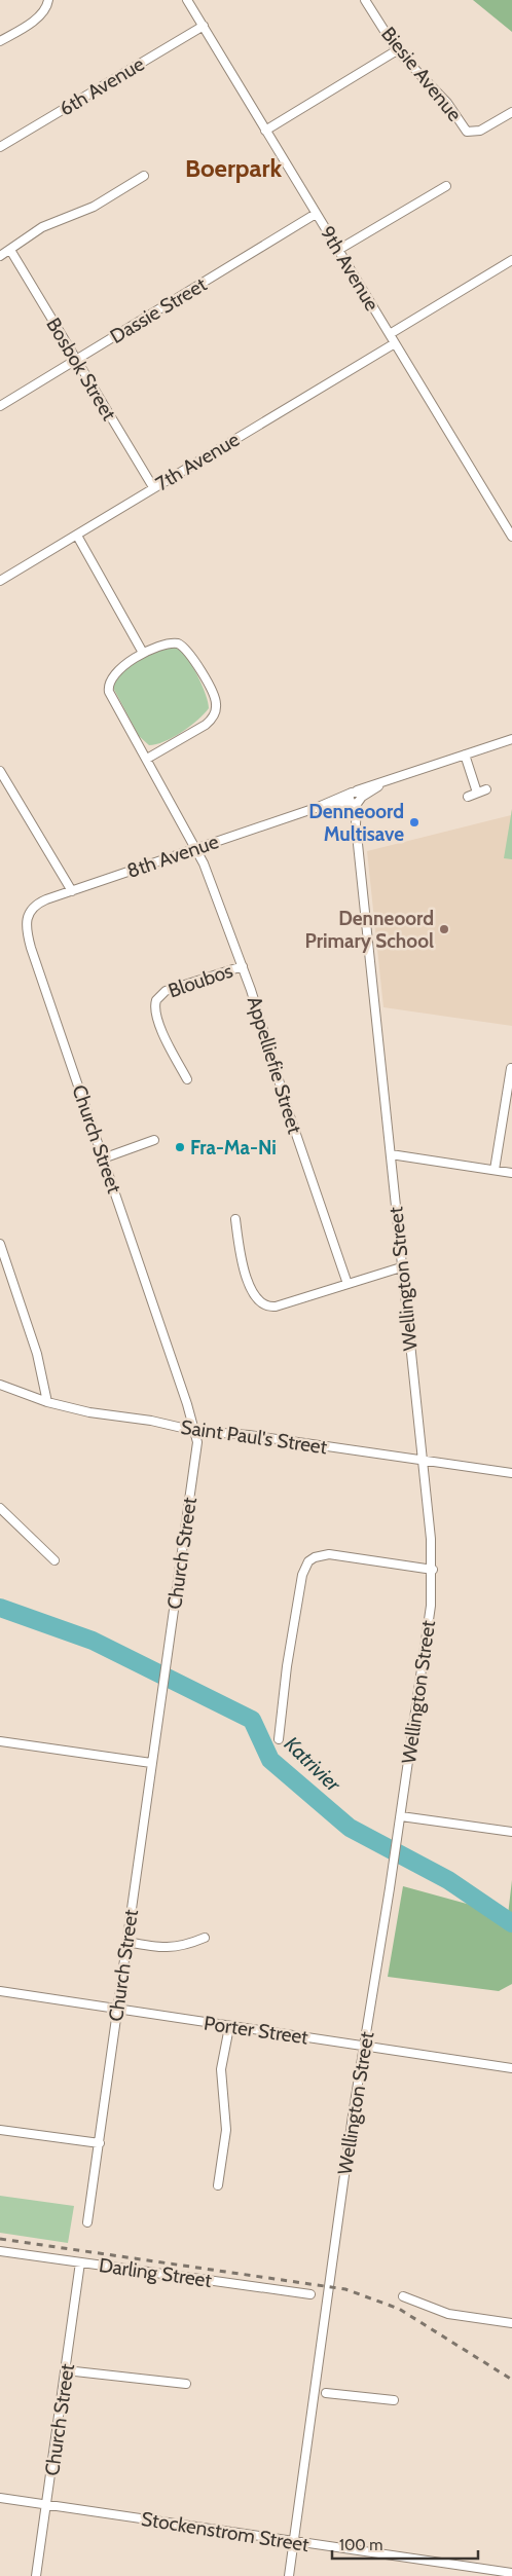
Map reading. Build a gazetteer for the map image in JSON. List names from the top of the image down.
{
  "streets": {
    "street": [
      "Biesie Avenue",
      "6th Avenue",
      "9th Avenue",
      "Dassie Street",
      "Bosbok Street",
      "7th Avenue",
      "8th Avenue",
      "Bloubos",
      "Appelliefie Street",
      "Church Street",
      "Wellington Street",
      "Saint Paul's Street",
      "Porter Street",
      "Darling Street",
      "Stockenstrom Street"
    ]
  },
  "crossings": [
    ["6th Avenue", "9th Avenue"],
    ["9th Avenue", "Dassie Street"],
    ["9th Avenue", "7th Avenue"],
    ["Dassie Street", "Bosbok Street"],
    ["Bosbok Street", "7th Avenue"],
    ["8th Avenue", "Appelliefie Street"],
    ["8th Avenue", "Church Street"],
    ["8th Avenue", "Wellington Street"],
    ["Bloubos", "Appelliefie Street"],
    ["Church Street", "Saint Paul's Street"],
    ["Church Street", "Porter Street"],
    ["Church Street", "Darling Street"],
    ["Church Street", "Stockenstrom Street"],
    ["Wellington Street", "Saint Paul's Street"],
    ["Wellington Street", "Porter Street"],
    ["Wellington Street", "Stockenstrom Street"]
  ],
  "districts": ["Boerpark"],
  "water": ["Katrivier"],
  "places": ["Denneoord Multisave", "Denneoord Primary School", "Fra-Ma-Ni"],
  "scale_bar": "100 m"
}
